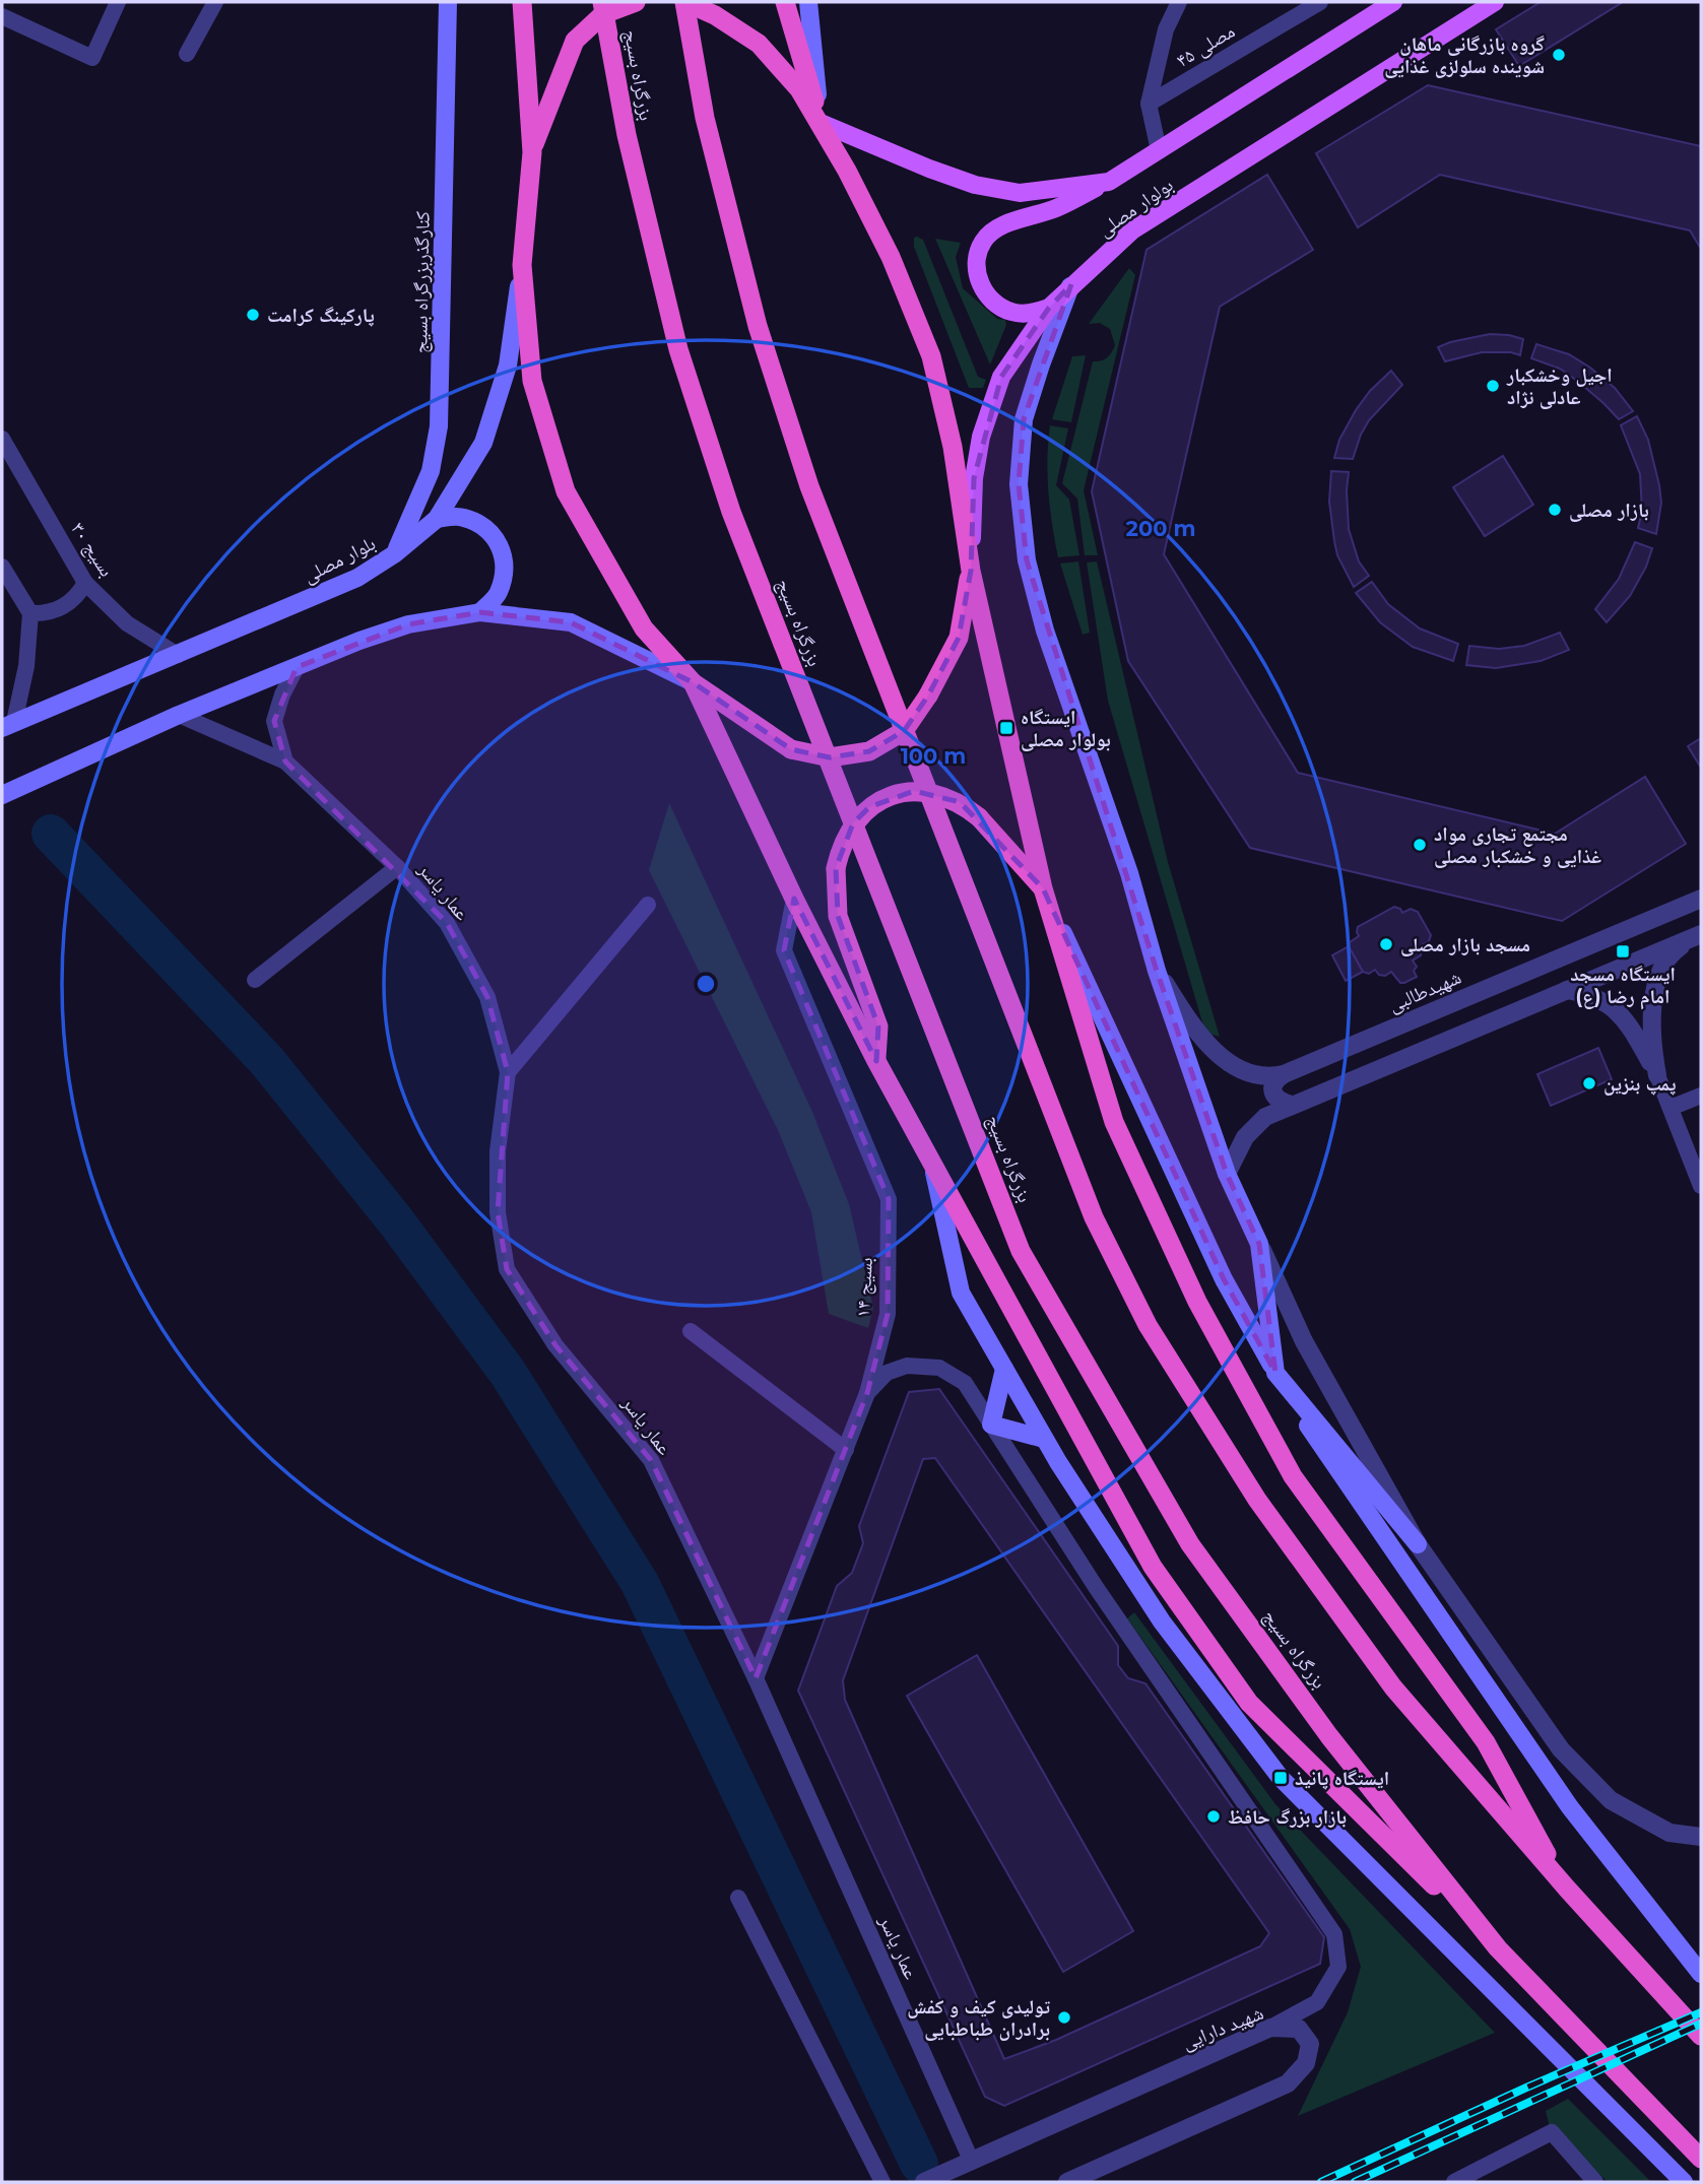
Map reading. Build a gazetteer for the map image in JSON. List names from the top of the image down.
{
  "streets": {
    "highway": ["بزرگراه بسیج"],
    "main road": ["بولوار مصلی", "کنارگذربزرگراه بسیج", "بلوار مصلی"],
    "street": [
      "مصلی ۴۵",
      "بسیج ۳۰",
      "عمار یاسر",
      "شهیدطالبی",
      "بسیج ۱۴",
      "شهید دارایی"
    ]
  },
  "crossings": [
    ["کنارگذربزرگراه بسیج", "بلوار مصلی"],
    ["بسیج ۳۰", "بلوار مصلی"],
    ["عمار یاسر", "بسیج ۱۴"],
    ["عمار یاسر", "شهید دارایی"]
  ],
  "places": {
    "other": [
      "گروه بازرگانی ماهان شوینده سلولزی غذایی",
      "پارکینگ کرامت",
      "اجیل وخشکبار عادلی نژاد",
      "بازار مصلى",
      "مجتمع تجاری مواد غذایی و خشکبار مصلی",
      "مسجد بازار مصلی",
      "پمپ بنزین",
      "بازار بزرگ حافظ",
      "تولیدی کیف و کفش برادران طباطبایی"
    ],
    "transit": ["ایستگاه بولوار مصلی", "ایستگاه مسجد امام رضا (ع)", "ایستگاه پانیذ"]
  },
  "rings": ["200 m", "100 m"]
}
